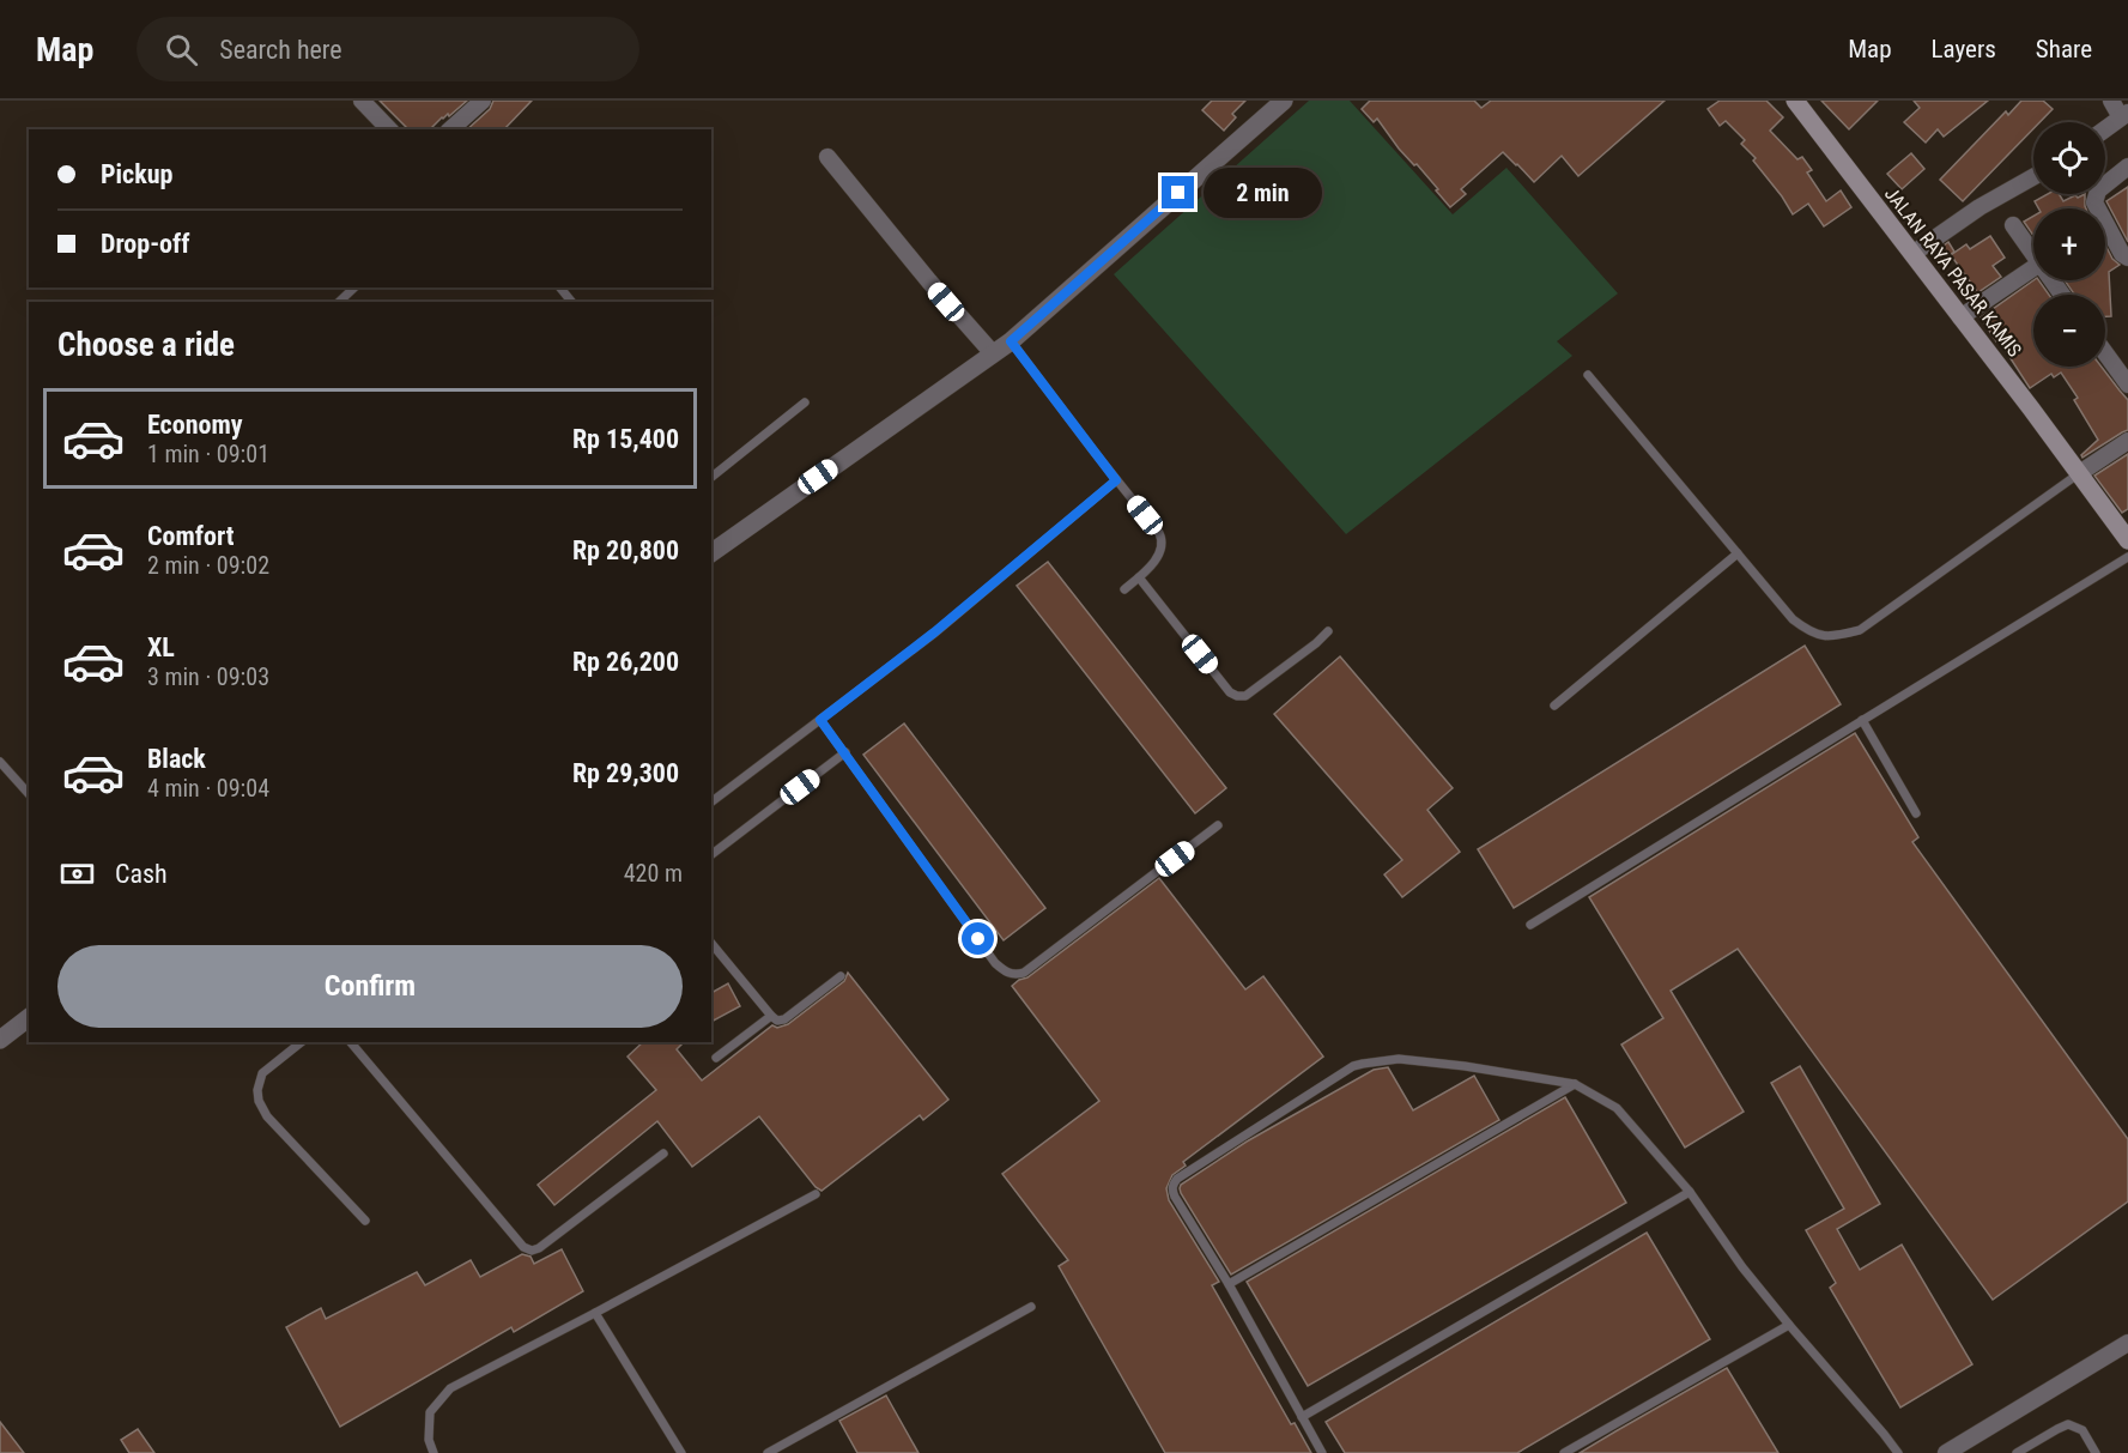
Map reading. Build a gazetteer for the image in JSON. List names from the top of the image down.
{
  "streets": {
    "main road": ["JALAN RAYA PASAR KAMIS"]
  },
  "page": {
    "header": "Map",
    "search": "Search here",
    "nav": ["Map", "Layers", "Share"],
    "map_buttons": ["+", "−"],
    "banner": ["Pickup", "Drop-off"],
    "bubble": "2 min",
    "heading": "Choose a ride",
    "list": [
      {
        "name": "Economy",
        "note": "1 min · 09:01",
        "value": "Rp 15,400"
      },
      {
        "name": "Comfort",
        "note": "2 min · 09:02",
        "value": "Rp 20,800"
      },
      {
        "name": "XL",
        "note": "3 min · 09:03",
        "value": "Rp 26,200"
      },
      {
        "name": "Black",
        "note": "4 min · 09:04",
        "value": "Rp 29,300"
      }
    ],
    "pay": ["Cash", "420 m"],
    "buttons": "Confirm"
  }
}
